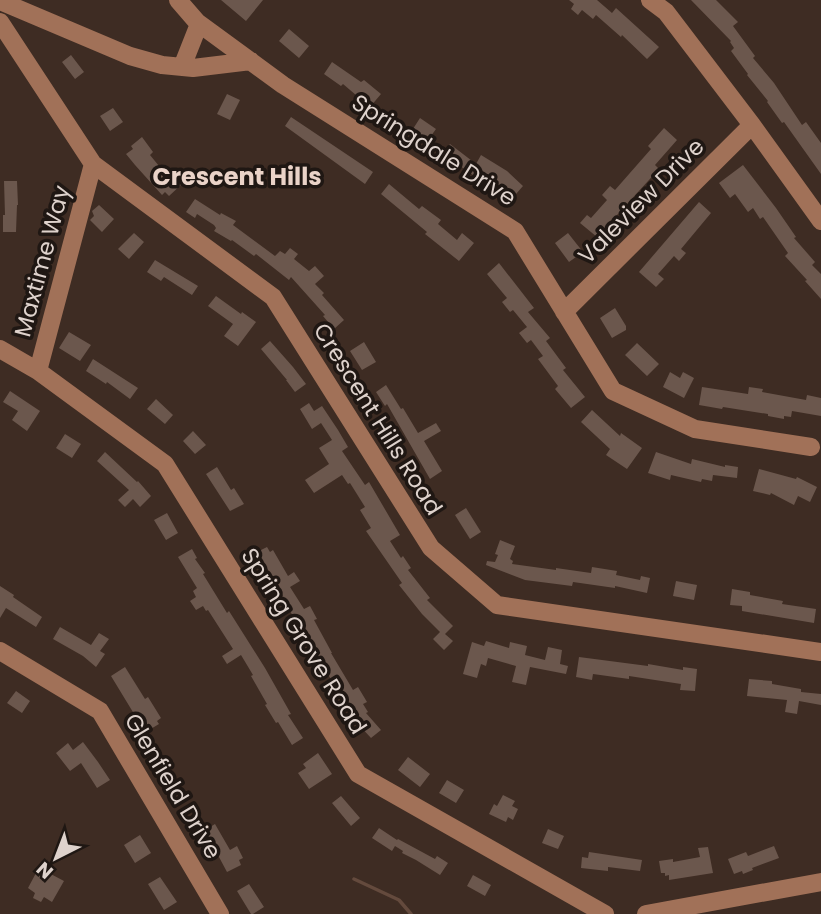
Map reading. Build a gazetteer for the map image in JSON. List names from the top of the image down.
{
  "streets": {
    "street": [
      "Springdale Drive",
      "Valeview Drive",
      "Maxtime Way",
      "Crescent Hills Road",
      "Spring Grove Road",
      "Glenfield Drive"
    ]
  },
  "crossings": [
    ["Springdale Drive", "Valeview Drive"],
    ["Maxtime Way", "Crescent Hills Road"],
    ["Maxtime Way", "Spring Grove Road"]
  ],
  "districts": ["Crescent Hills"],
  "north": "bottom left"
}
